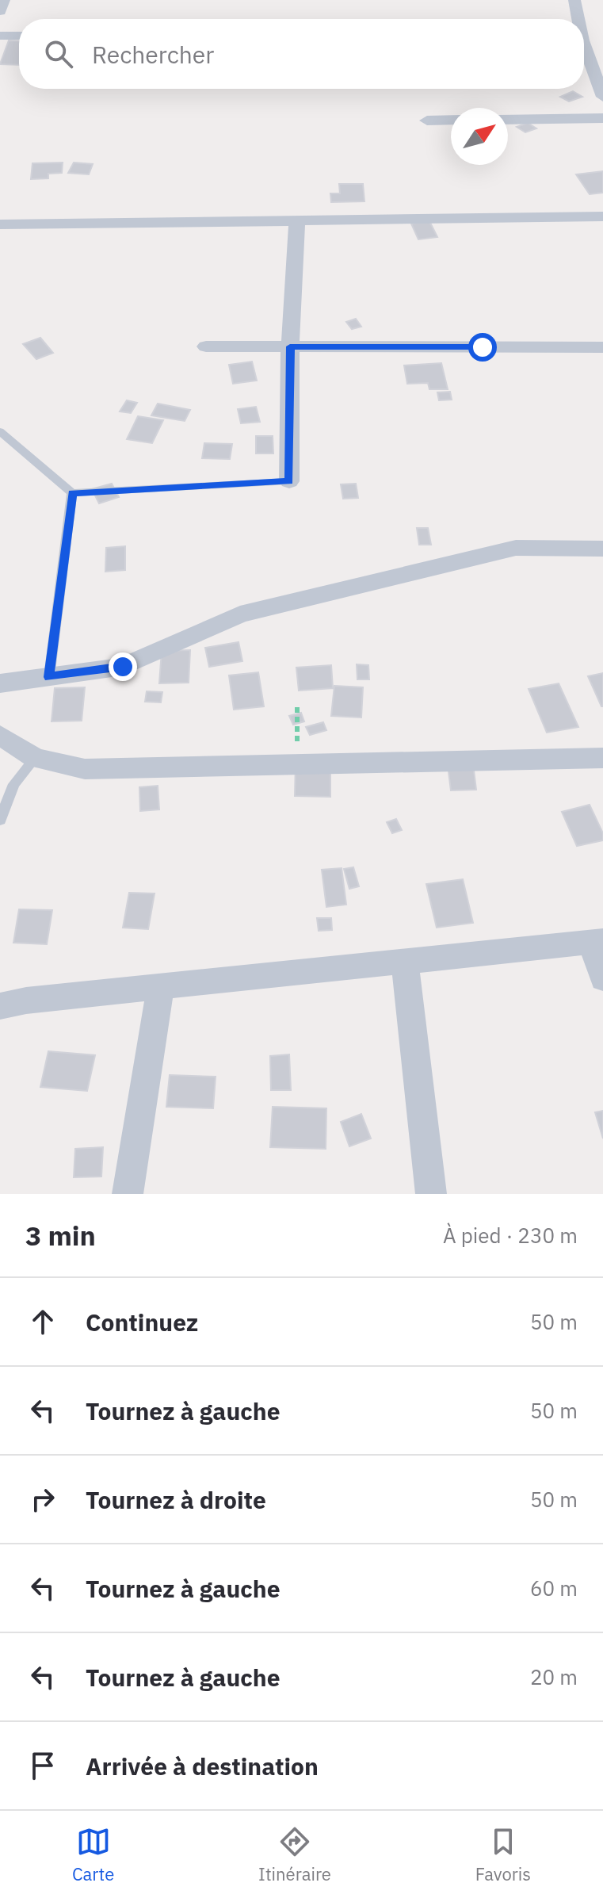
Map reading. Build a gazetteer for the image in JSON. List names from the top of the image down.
{
  "north": "top right",
  "page": {
    "search": "Rechercher",
    "heading": ["3 min", "À pied · 230 m"],
    "list": [
      ["Continuez", "50 m"],
      ["Tournez à gauche", "50 m"],
      ["Tournez à droite", "50 m"],
      ["Tournez à gauche", "60 m"],
      ["Tournez à gauche", "20 m"],
      "Arrivée à destination"
    ],
    "nav": ["Carte", "Itinéraire", "Favoris"]
  }
}
